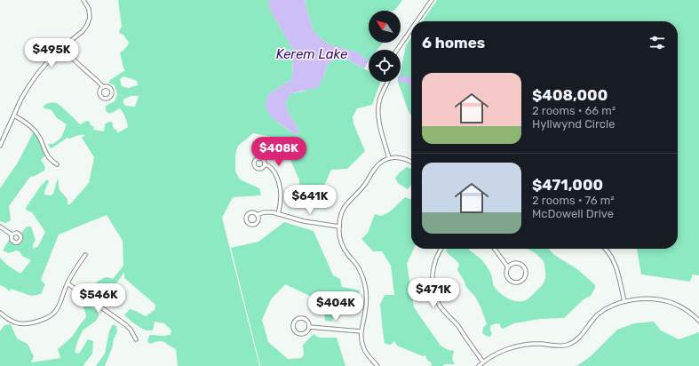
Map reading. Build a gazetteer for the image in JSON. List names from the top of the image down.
{
  "water": ["Kerem Lake"],
  "north": "top left",
  "page": {
    "heading": "6 homes",
    "price": [
      "$495K",
      "$408K",
      "$641K",
      "$471K",
      "$546K",
      "$404K"
    ],
    "list": [
      {
        "name": "$408,000",
        "note": "2 rooms · 66 m² · Hyllwynd Circle"
      },
      {
        "name": "$471,000",
        "note": "2 rooms · 76 m² · McDowell Drive"
      }
    ]
  }
}
